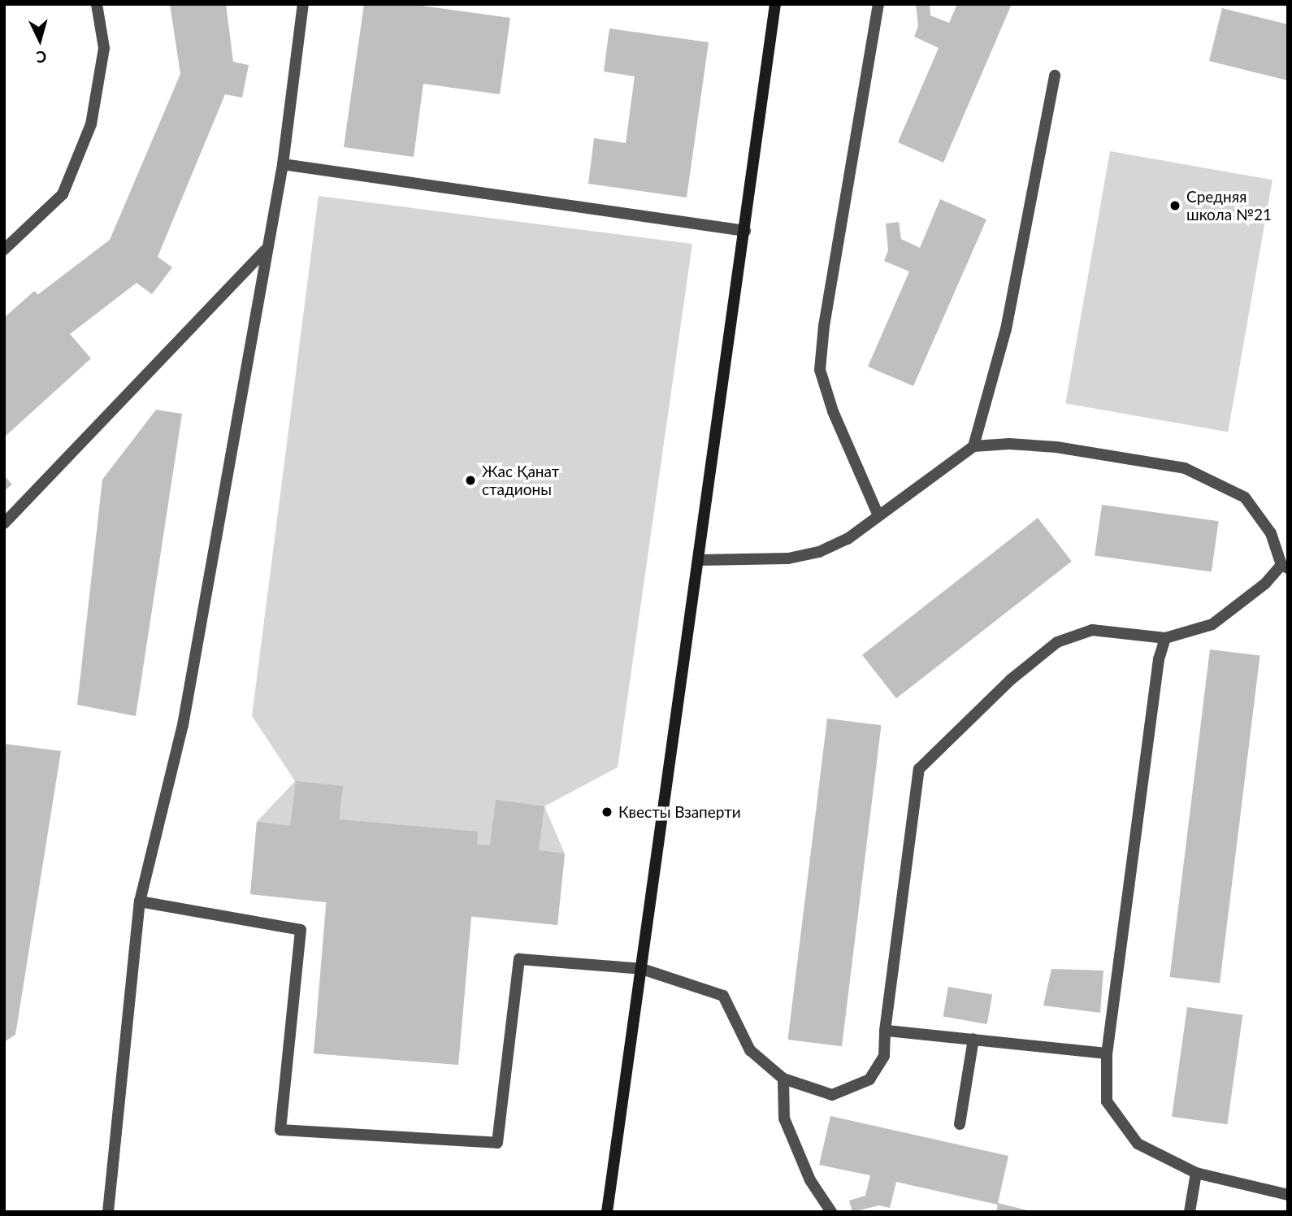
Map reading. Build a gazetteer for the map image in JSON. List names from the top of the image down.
{
  "places": ["Средняя школа №21", "Жас Қанат стадионы", "Квесты Взаперти"],
  "north": "bottom"
}
